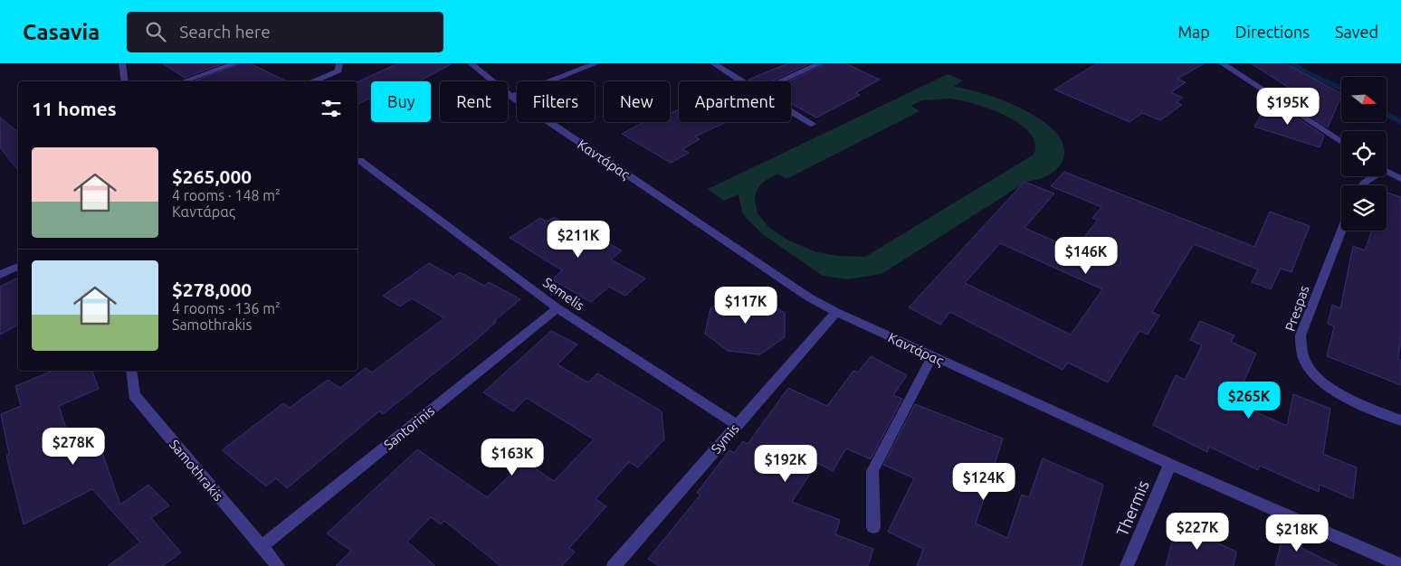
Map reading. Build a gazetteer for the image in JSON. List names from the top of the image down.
{
  "streets": {
    "street": [
      "Καντάρας",
      "Semelis",
      "Prespas",
      "Santorinis",
      "Symis",
      "Samothrakis",
      "Thermis"
    ]
  },
  "crossings": [
    ["Καντάρας", "Symis"],
    ["Καντάρας", "Thermis"],
    ["Semelis", "Santorinis"],
    ["Semelis", "Symis"],
    ["Santorinis", "Samothrakis"]
  ],
  "north": "right",
  "page": {
    "header": "Casavia",
    "search": "Search here",
    "nav": ["Map", "Directions", "Saved"],
    "chip": [
      "Buy",
      "Rent",
      "Filters",
      "New",
      "Apartment"
    ],
    "heading": "11 homes",
    "price": [
      "$195K",
      "$211K",
      "$146K",
      "$117K",
      "$265K",
      "$278K",
      "$163K",
      "$192K",
      "$124K",
      "$227K",
      "$218K"
    ],
    "list": [
      {
        "name": "$265,000",
        "note": "4 rooms · 148 m² · Καντάρας"
      },
      {
        "name": "$278,000",
        "note": "4 rooms · 136 m² · Samothrakis"
      }
    ]
  }
}
